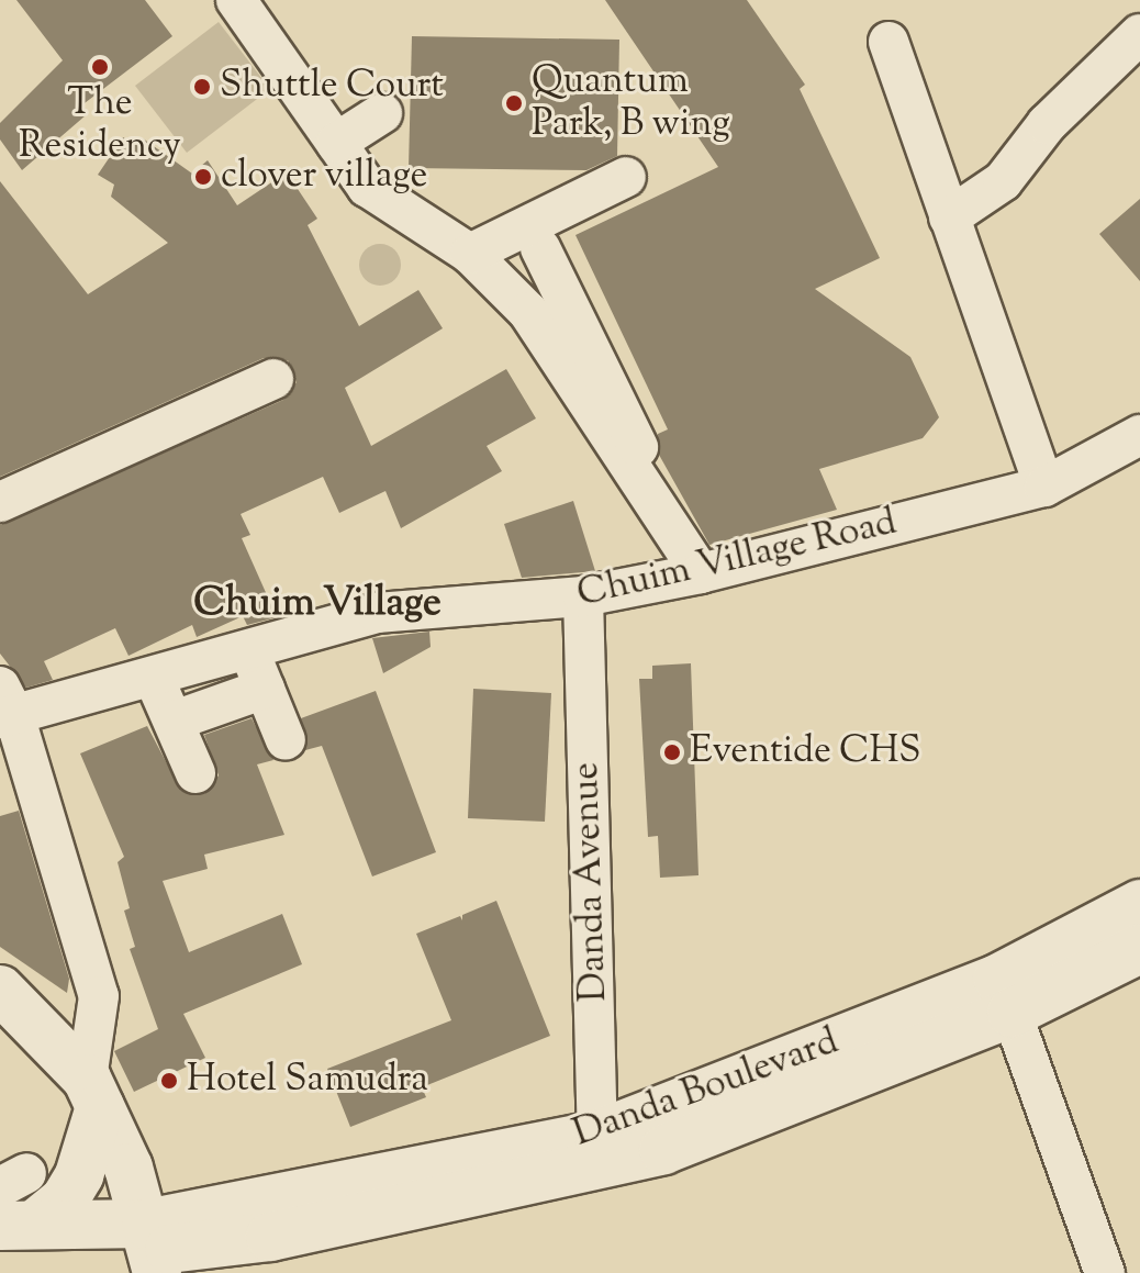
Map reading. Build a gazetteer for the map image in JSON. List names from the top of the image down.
{
  "streets": {
    "street": ["Chuim Village Road", "Danda Avenue"]
  },
  "crossings": [
    ["Chuim Village Road", "Danda Avenue"]
  ],
  "districts": ["Chuim Village"],
  "places": [
    "The Residency",
    "Shuttle Court",
    "Quantum Park, B wing",
    "clover village",
    "Eventide CHS",
    "Hotel Samudra"
  ]
}
